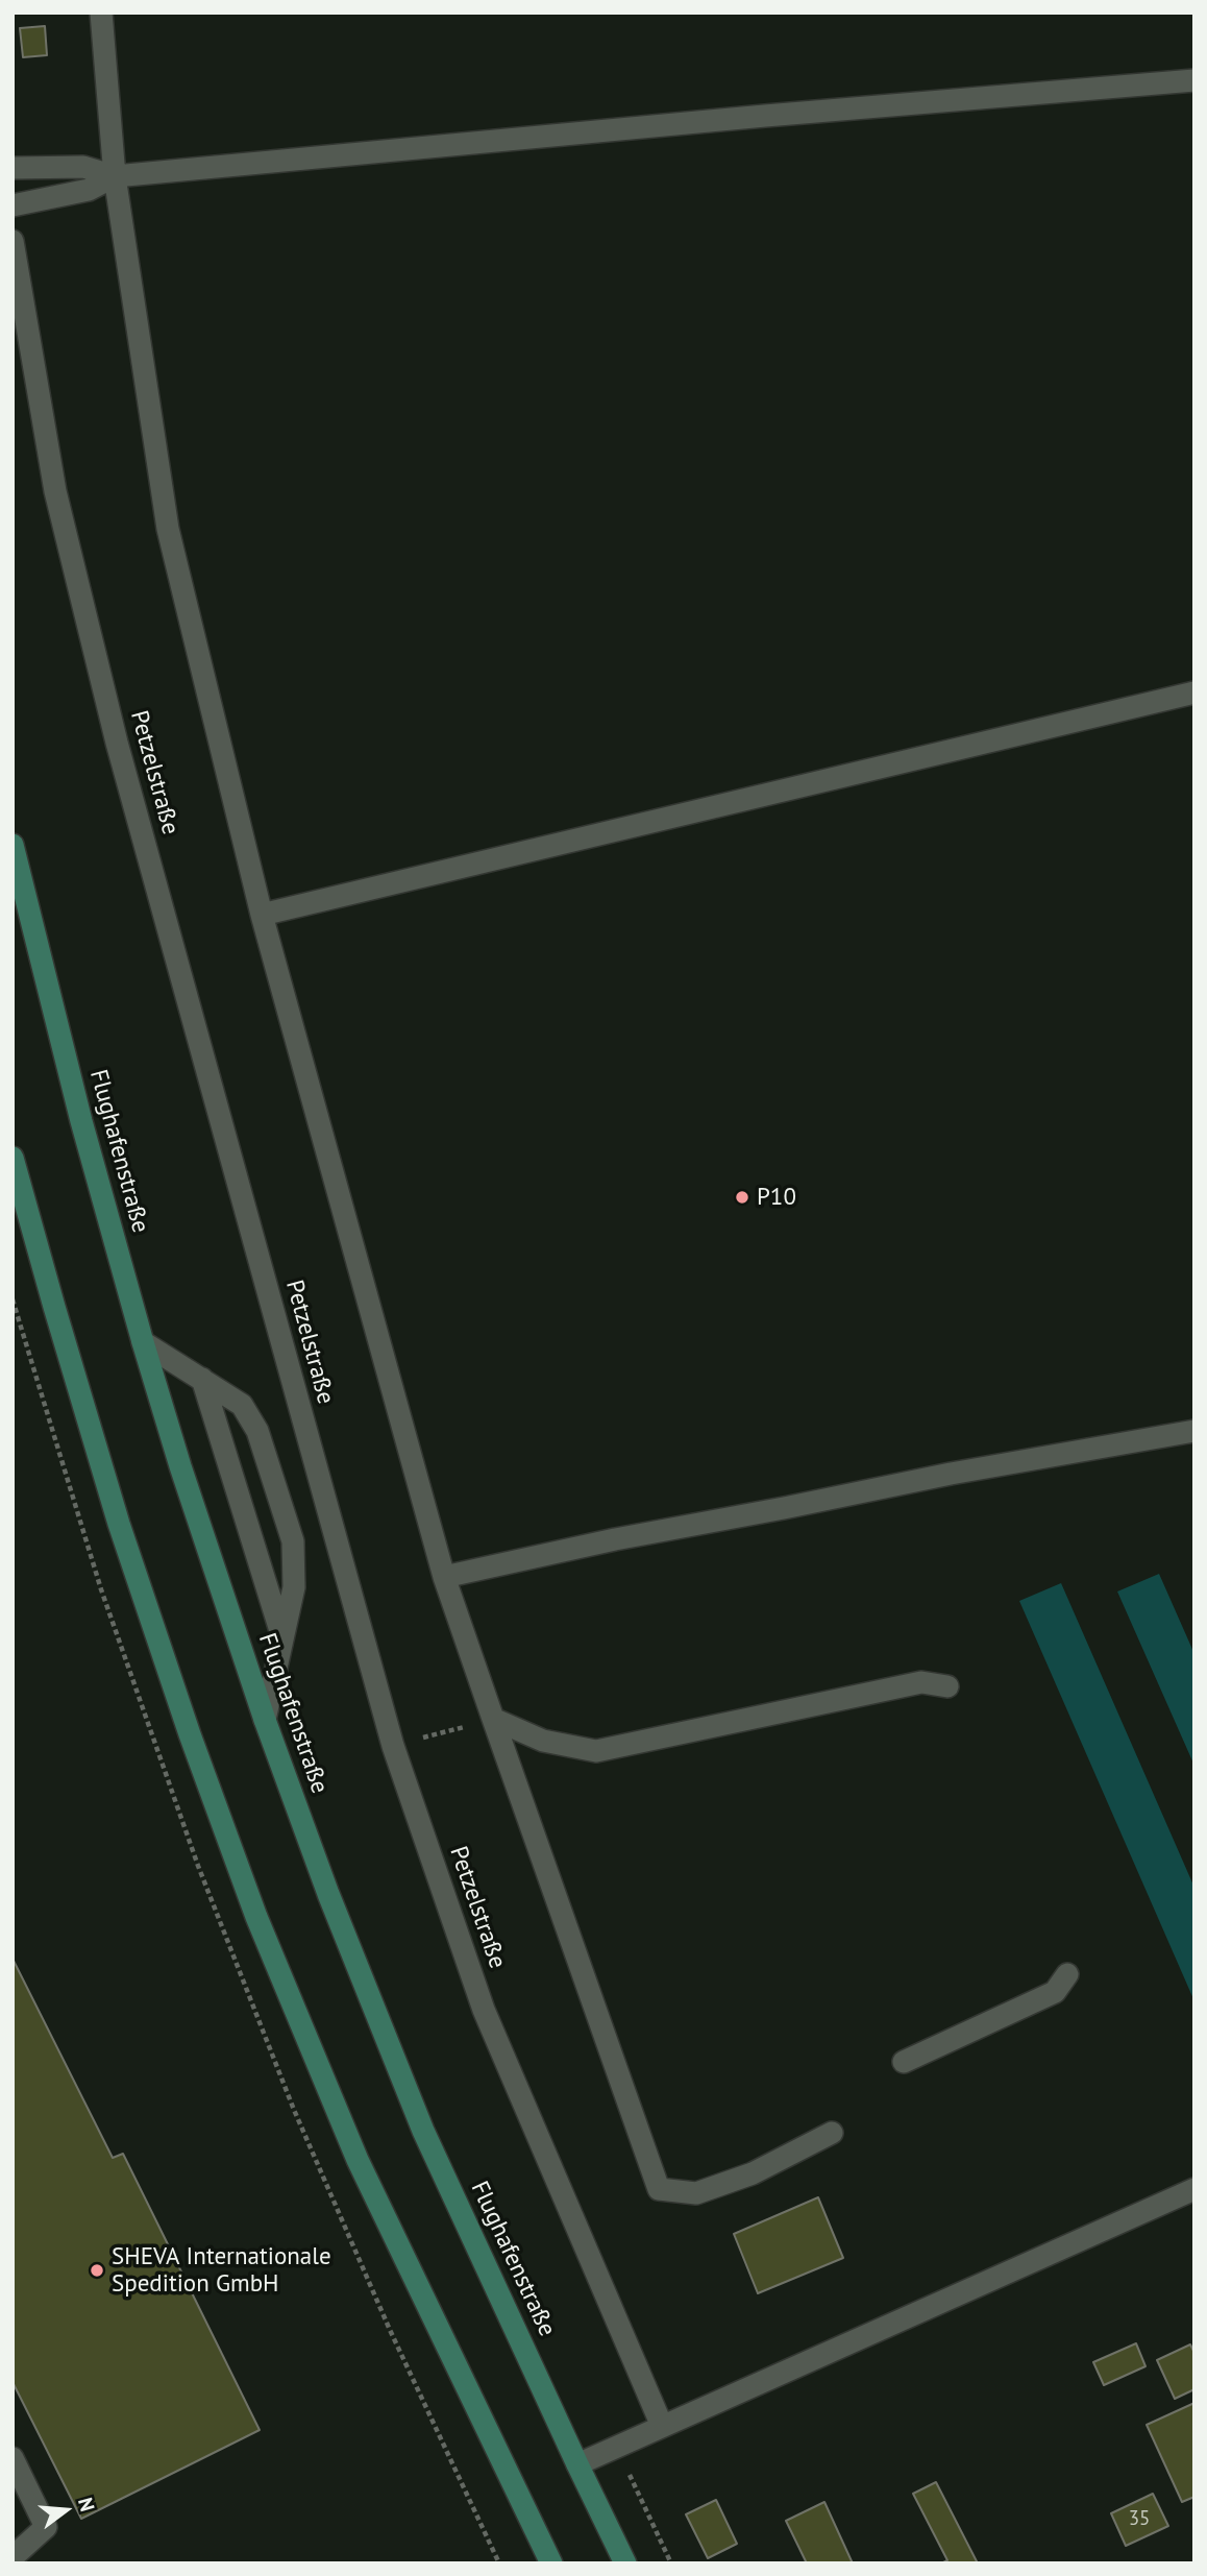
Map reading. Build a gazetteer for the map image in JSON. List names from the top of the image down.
{
  "streets": {
    "main road": ["Flughafenstraße"],
    "lane": ["Petzelstraße"]
  },
  "places": ["P10", "SHEVA Internationale Spedition GmbH"],
  "house_numbers": ["35"],
  "north": "right"
}
